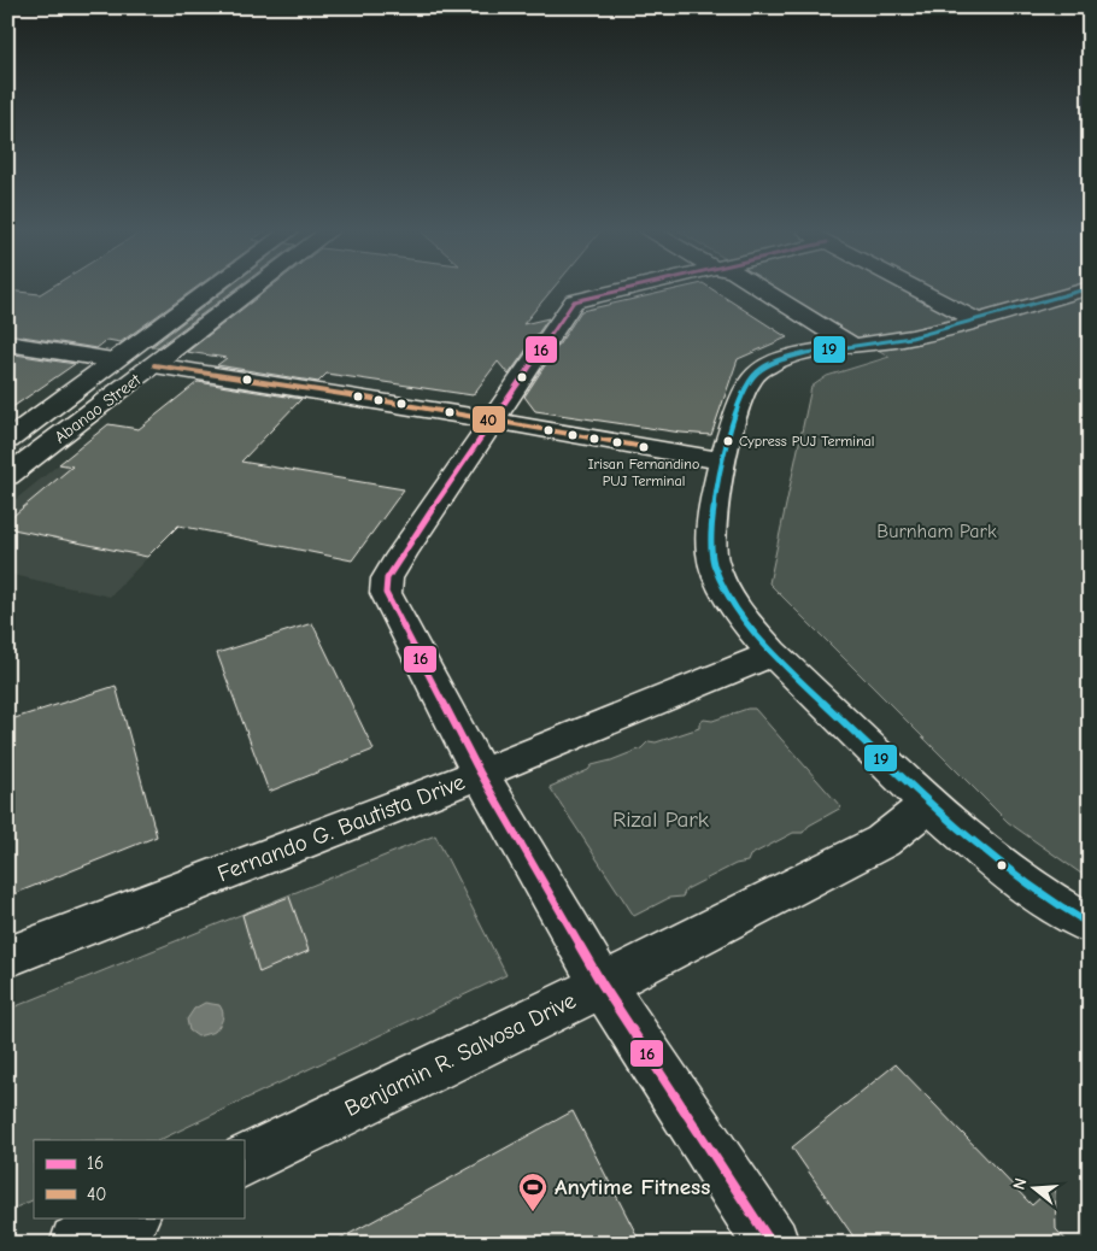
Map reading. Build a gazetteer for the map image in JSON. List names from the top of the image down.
{
  "streets": {
    "main road": ["Abanao Street", "Fernando G. Bautista Drive", "Benjamin R. Salvosa Drive"]
  },
  "parks": ["Burnham Park", "Rizal Park"],
  "places": {
    "other": ["Cypress PUJ Terminal", "Irisan Fernandino PUJ Terminal"],
    "sports": ["Anytime Fitness"]
  },
  "lines": ["transit line 16", "transit line 19", "transit line 40"],
  "legend": ["16", "40"],
  "north": "left"
}
